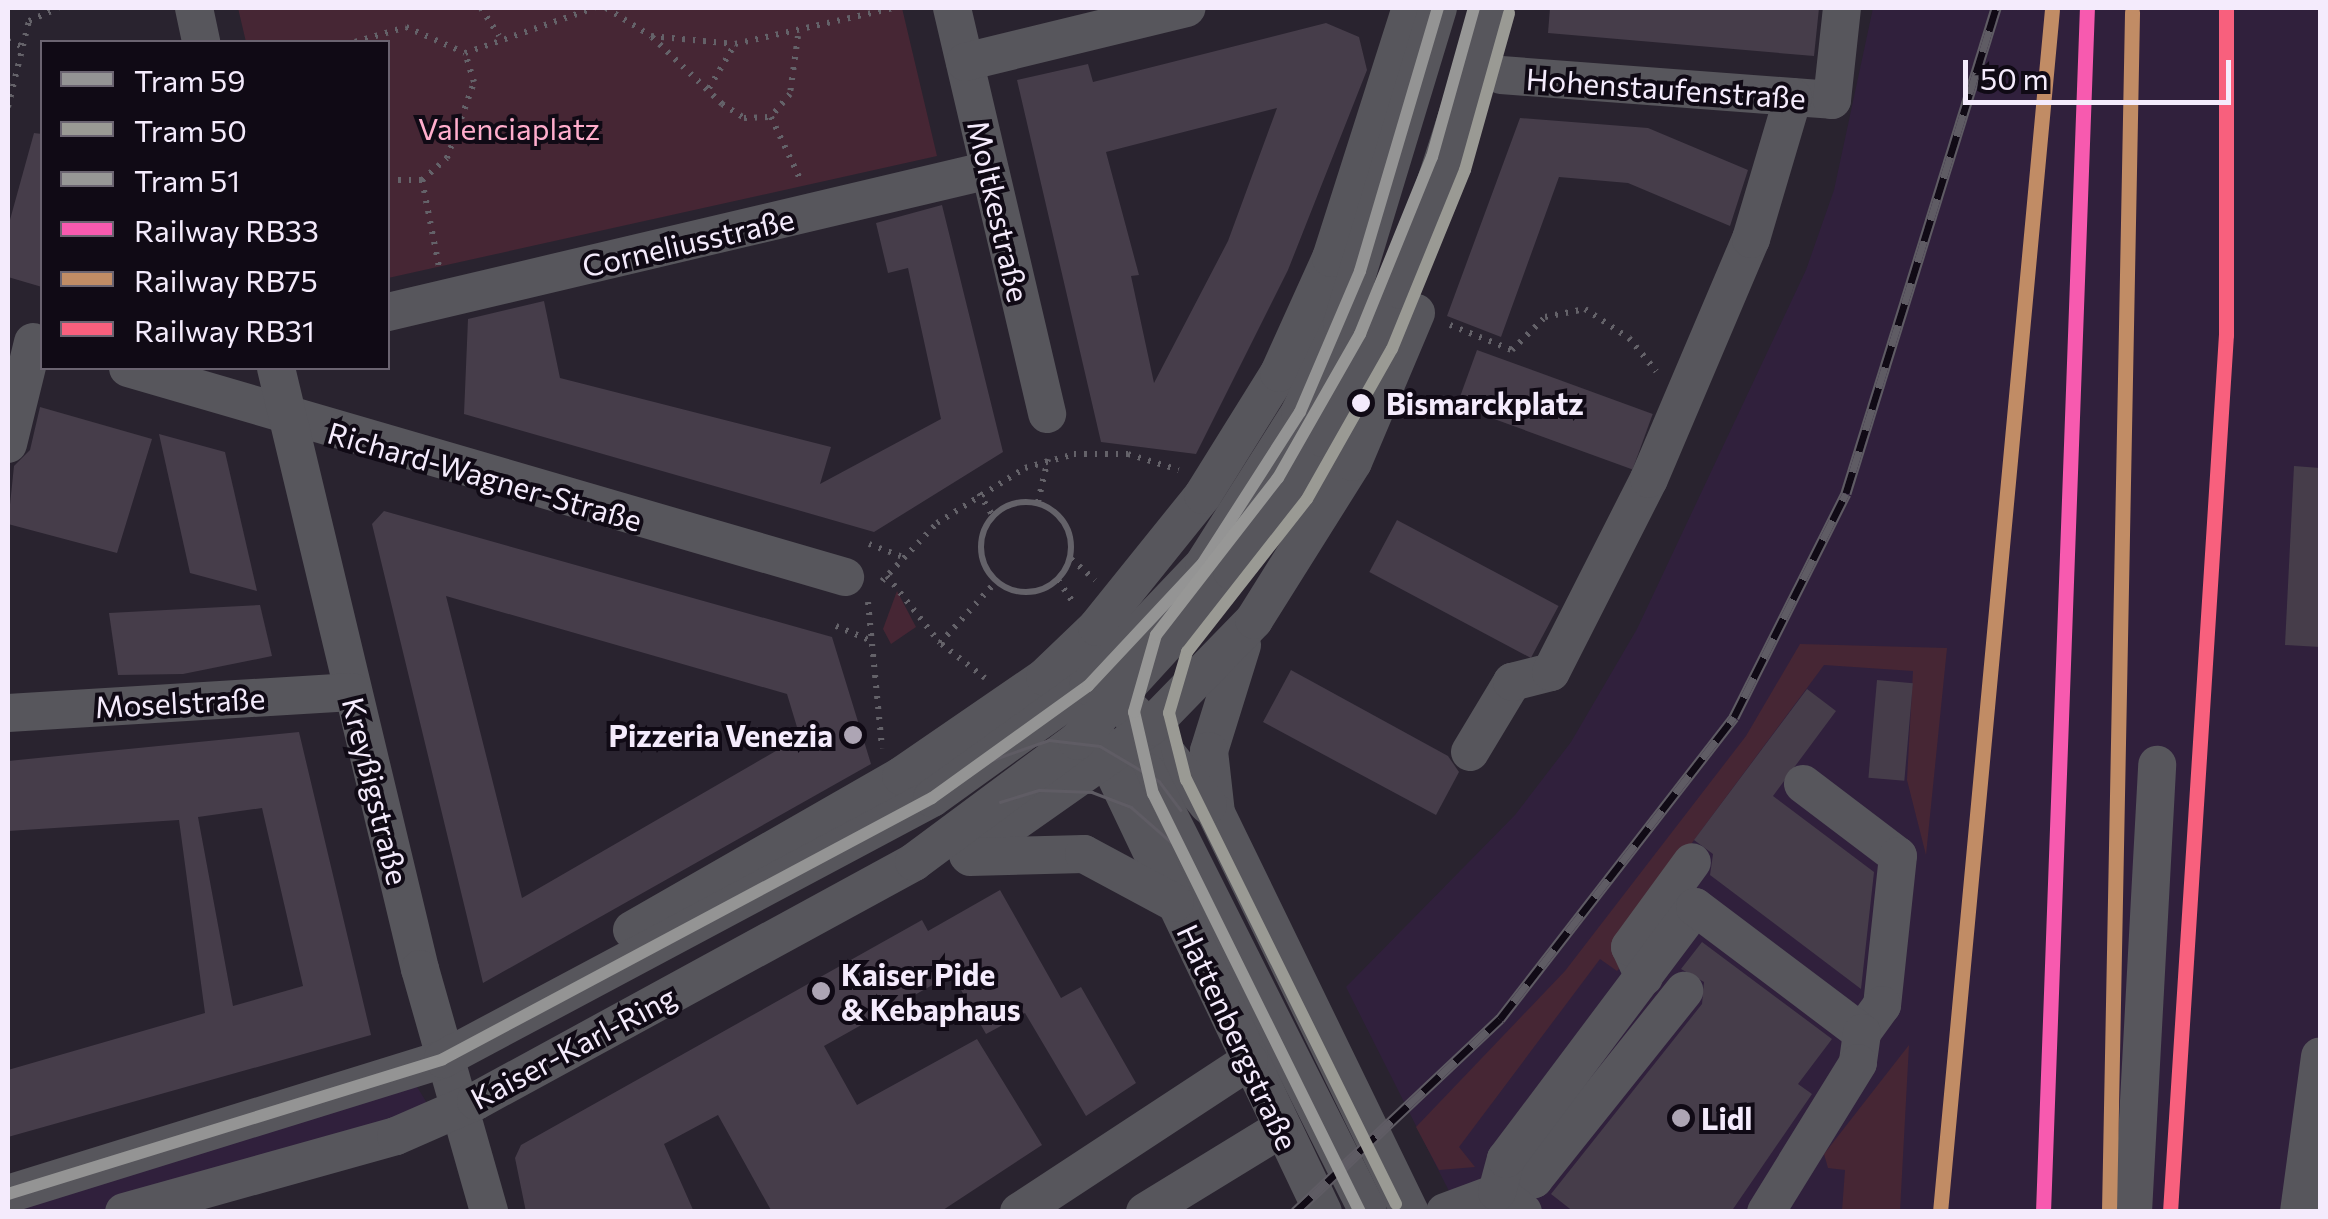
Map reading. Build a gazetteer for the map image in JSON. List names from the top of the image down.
{
  "streets": {
    "street": [
      "Hohenstaufenstraße",
      "Moltkestraße",
      "Corneliusstraße",
      "Richard-Wagner-Straße",
      "Moselstraße",
      "Kreyßigstraße",
      "Hattenbergstraße",
      "Kaiser-Karl-Ring"
    ]
  },
  "crossings": [
    ["Moltkestraße", "Corneliusstraße"],
    ["Richard-Wagner-Straße", "Kreyßigstraße"],
    ["Moselstraße", "Kreyßigstraße"],
    ["Kreyßigstraße", "Kaiser-Karl-Ring"],
    ["Hattenbergstraße", "Kaiser-Karl-Ring"]
  ],
  "parks": ["Valenciaplatz"],
  "places": [
    "Bismarckplatz",
    "Pizzeria Venezia",
    "Kaiser Pide & Kebaphaus",
    "Lidl"
  ],
  "lines": [
    "tram line 59",
    "tram line 51",
    "rail line RB33",
    "rail line RB31",
    "rail line RB75",
    "tram line 50"
  ],
  "legend": [
    "Tram 59",
    "Tram 50",
    "Tram 51",
    "Railway RB33",
    "Railway RB75",
    "Railway RB31"
  ],
  "scale_bar": "50 m"
}
